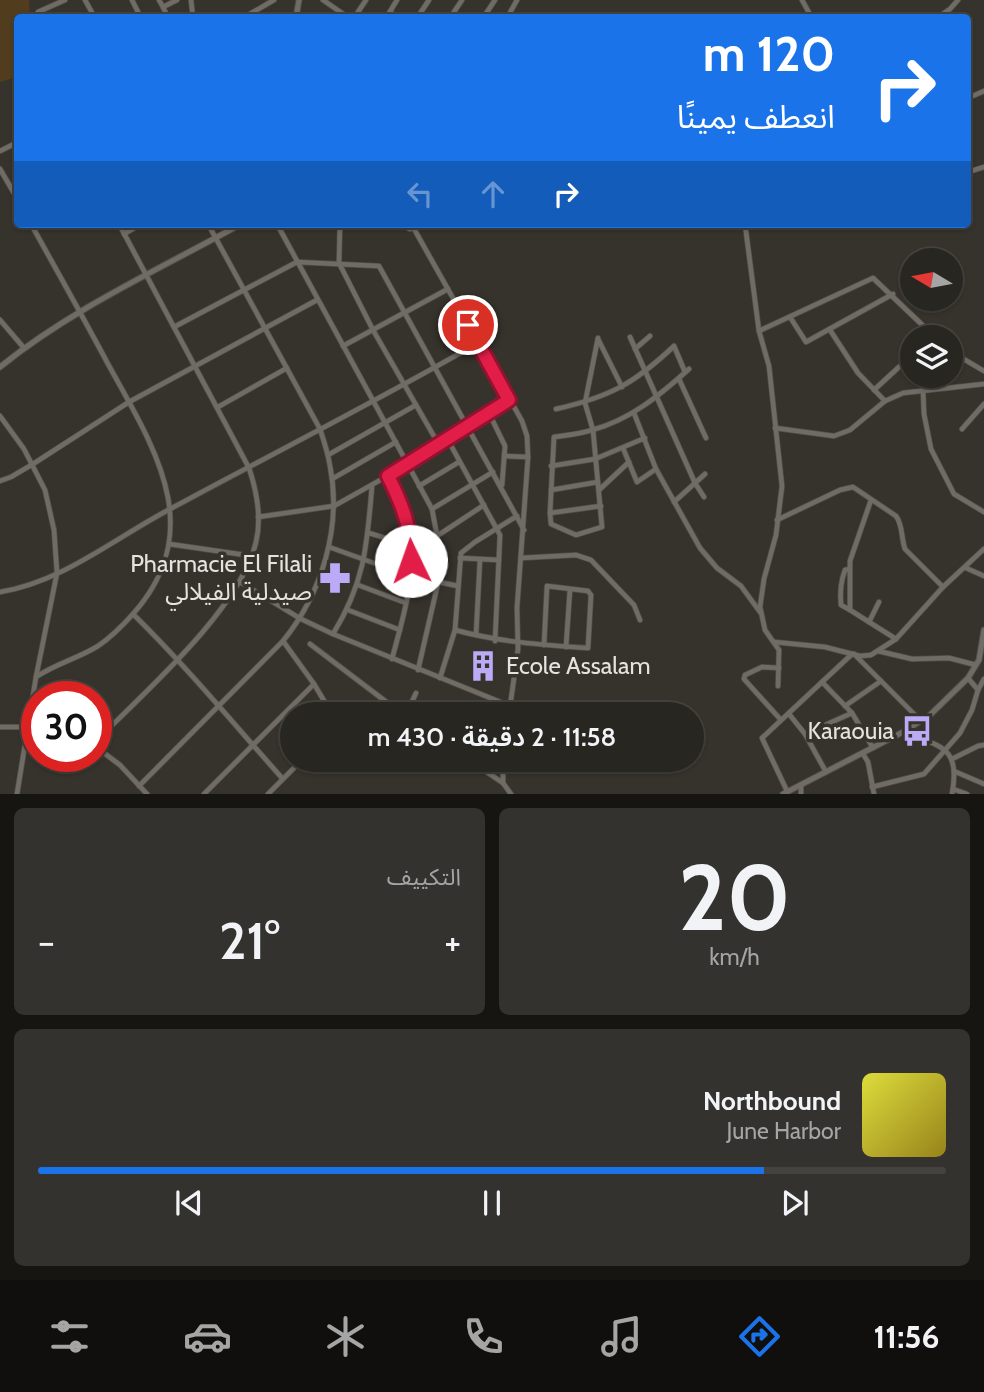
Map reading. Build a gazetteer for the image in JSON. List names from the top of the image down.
{
  "places": {
    "pharmacy": ["Pharmacie El Filali صيدلية الفيلالي"],
    "building": ["Ecole Assalam"],
    "bus stop": ["Karaouia"]
  },
  "north": "left",
  "page": {
    "turn": ["120 m", "انعطف يمينًا"],
    "limit": "30",
    "trip": "11:58 · 2 دقيقة · 430 m",
    "tile": [
      ["20", "km/h"],
      "التكييف"
    ],
    "heat": ["−", "21°", "+"],
    "song": ["Northbound", "June Harbor"],
    "tabs": "11:56"
  }
}
